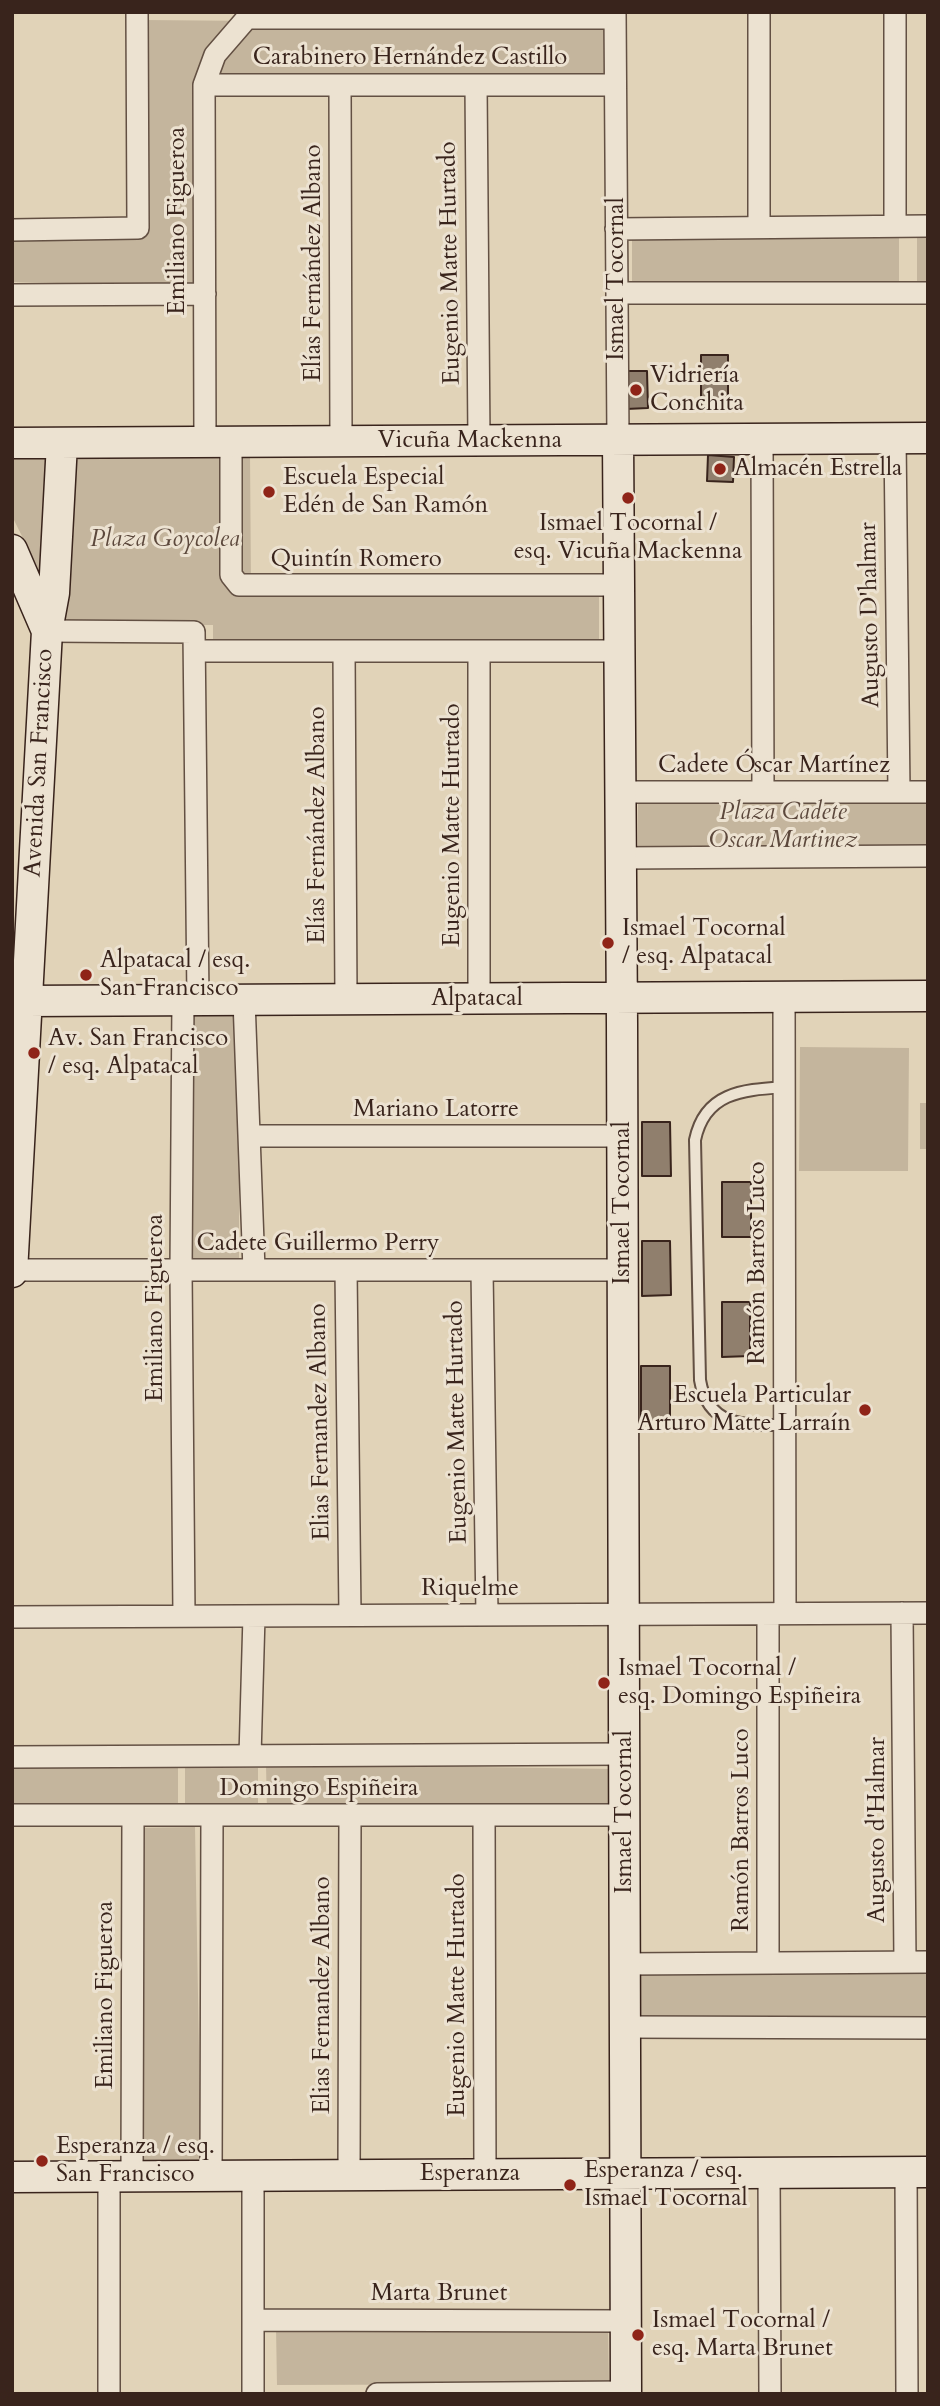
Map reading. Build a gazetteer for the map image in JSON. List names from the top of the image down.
{
  "streets": {
    "street": [
      "Carabinero Hernández Castillo",
      "Emiliano Figueroa",
      "Elías Fernández Albano",
      "Eugenio Matte Hurtado",
      "Ismael Tocornal",
      "Vicuña Mackenna",
      "Quintín Romero",
      "Augusto D'halmar",
      "Avenida San Francisco",
      "Cadete Óscar Martínez",
      "Alpatacal",
      "Mariano Latorre",
      "Cadete Guillermo Perry",
      "Ramón Barros Luco",
      "Elias Fernandez Albano",
      "Riquelme",
      "Domingo Espiñeira",
      "Augusto d'Halmar",
      "Esperanza",
      "Marta Brunet"
    ]
  },
  "crossings": [
    ["Carabinero Hernández Castillo", "Emiliano Figueroa"],
    ["Carabinero Hernández Castillo", "Elías Fernández Albano"],
    ["Carabinero Hernández Castillo", "Eugenio Matte Hurtado"],
    ["Carabinero Hernández Castillo", "Ismael Tocornal"],
    ["Emiliano Figueroa", "Vicuña Mackenna"],
    ["Emiliano Figueroa", "Quintín Romero"],
    ["Emiliano Figueroa", "Alpatacal"],
    ["Emiliano Figueroa", "Cadete Guillermo Perry"],
    ["Emiliano Figueroa", "Riquelme"],
    ["Emiliano Figueroa", "Domingo Espiñeira"],
    ["Emiliano Figueroa", "Esperanza"],
    ["Elías Fernández Albano", "Vicuña Mackenna"],
    ["Elías Fernández Albano", "Alpatacal"],
    ["Eugenio Matte Hurtado", "Vicuña Mackenna"],
    ["Eugenio Matte Hurtado", "Alpatacal"],
    ["Eugenio Matte Hurtado", "Cadete Guillermo Perry"],
    ["Eugenio Matte Hurtado", "Riquelme"],
    ["Eugenio Matte Hurtado", "Domingo Espiñeira"],
    ["Eugenio Matte Hurtado", "Esperanza"],
    ["Ismael Tocornal", "Vicuña Mackenna"],
    ["Ismael Tocornal", "Quintín Romero"],
    ["Ismael Tocornal", "Cadete Óscar Martínez"],
    ["Ismael Tocornal", "Alpatacal"],
    ["Ismael Tocornal", "Mariano Latorre"],
    ["Ismael Tocornal", "Cadete Guillermo Perry"],
    ["Ismael Tocornal", "Riquelme"],
    ["Ismael Tocornal", "Domingo Espiñeira"],
    ["Ismael Tocornal", "Esperanza"],
    ["Ismael Tocornal", "Marta Brunet"],
    ["Vicuña Mackenna", "Quintín Romero"],
    ["Vicuña Mackenna", "Augusto D'halmar"],
    ["Vicuña Mackenna", "Avenida San Francisco"],
    ["Augusto D'halmar", "Cadete Óscar Martínez"],
    ["Avenida San Francisco", "Alpatacal"],
    ["Avenida San Francisco", "Cadete Guillermo Perry"],
    ["Alpatacal", "Ramón Barros Luco"],
    ["Cadete Guillermo Perry", "Elias Fernandez Albano"],
    ["Ramón Barros Luco", "Riquelme"],
    ["Elias Fernandez Albano", "Riquelme"],
    ["Elias Fernandez Albano", "Domingo Espiñeira"],
    ["Elias Fernandez Albano", "Esperanza"],
    ["Riquelme", "Augusto d'Halmar"]
  ],
  "parks": ["Plaza Goycolea", "Plaza Cadete Oscar Martinez"],
  "places": [
    "Vidriería Conchita",
    "Almacén Estrella",
    "Escuela Especial Edén de San Ramón",
    "Ismael Tocornal / esq. Vicuña Mackenna",
    "Ismael Tocornal / esq. Alpatacal",
    "Alpatacal / esq. San Francisco",
    "Av. San Francisco / esq. Alpatacal",
    "Escuela Particular Arturo Matte Larraín",
    "Ismael Tocornal / esq. Domingo Espiñeira",
    "Esperanza / esq. San Francisco",
    "Esperanza / esq. Ismael Tocornal",
    "Ismael Tocornal / esq. Marta Brunet"
  ]
}
